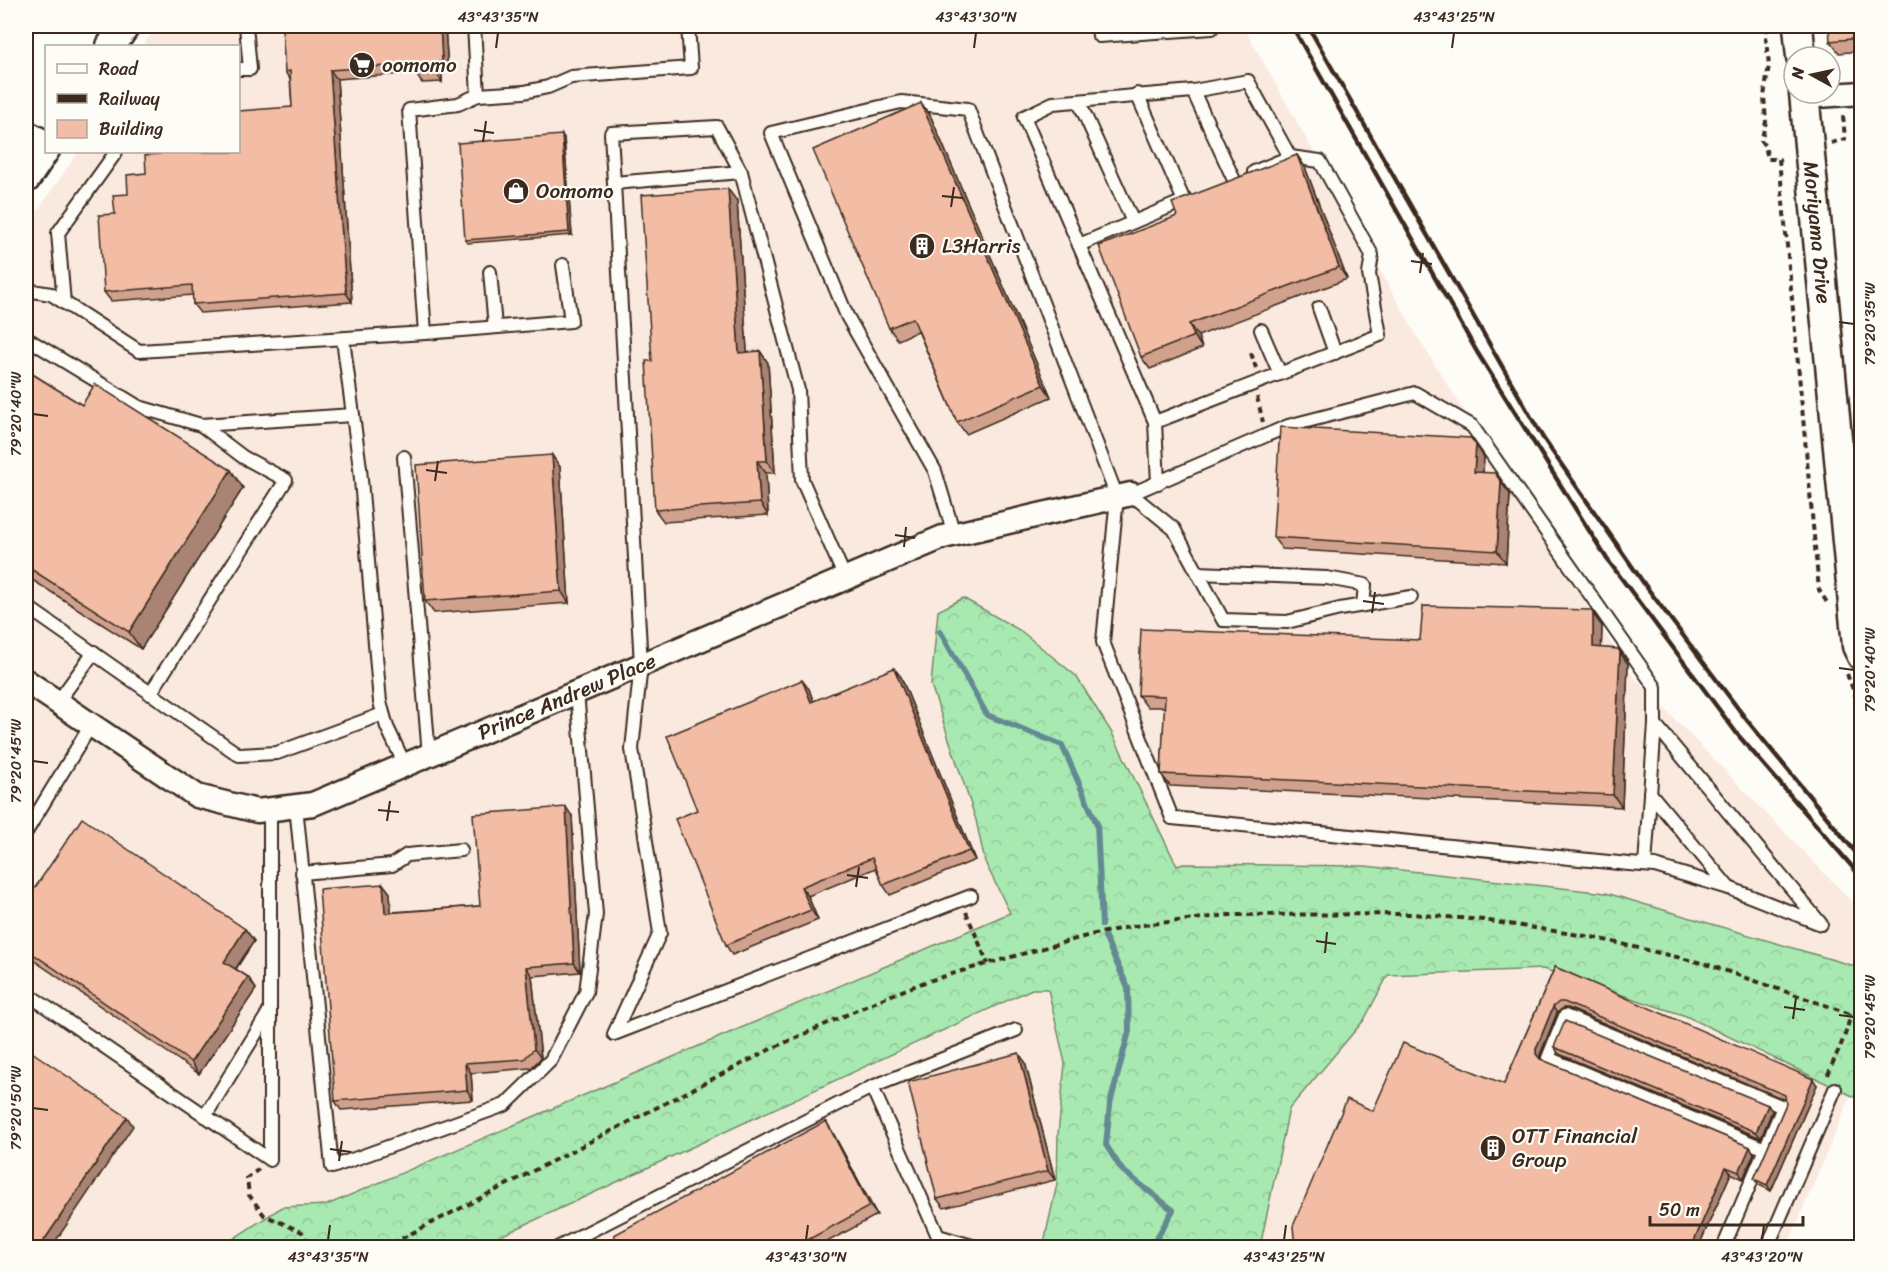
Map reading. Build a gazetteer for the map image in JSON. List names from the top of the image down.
{
  "streets": {
    "street": ["Moriyama Drive", "Prince Andrew Place"]
  },
  "places": {
    "supermarket": ["oomomo"],
    "shop": ["Oomomo"],
    "building": ["L3Harris", "OTT Financial Group"]
  },
  "legend": ["Road", "Railway", "Building"],
  "scale_bar": "50 m",
  "north": "left",
  "coordinates": [
    "43°43'35\"N",
    "43°43'30\"N",
    "43°43'25\"N",
    "79°20'35\"W",
    "79°20'40\"W",
    "79°20'45\"W",
    "79°20'50\"W",
    "43°43'20\"N"
  ]
}
